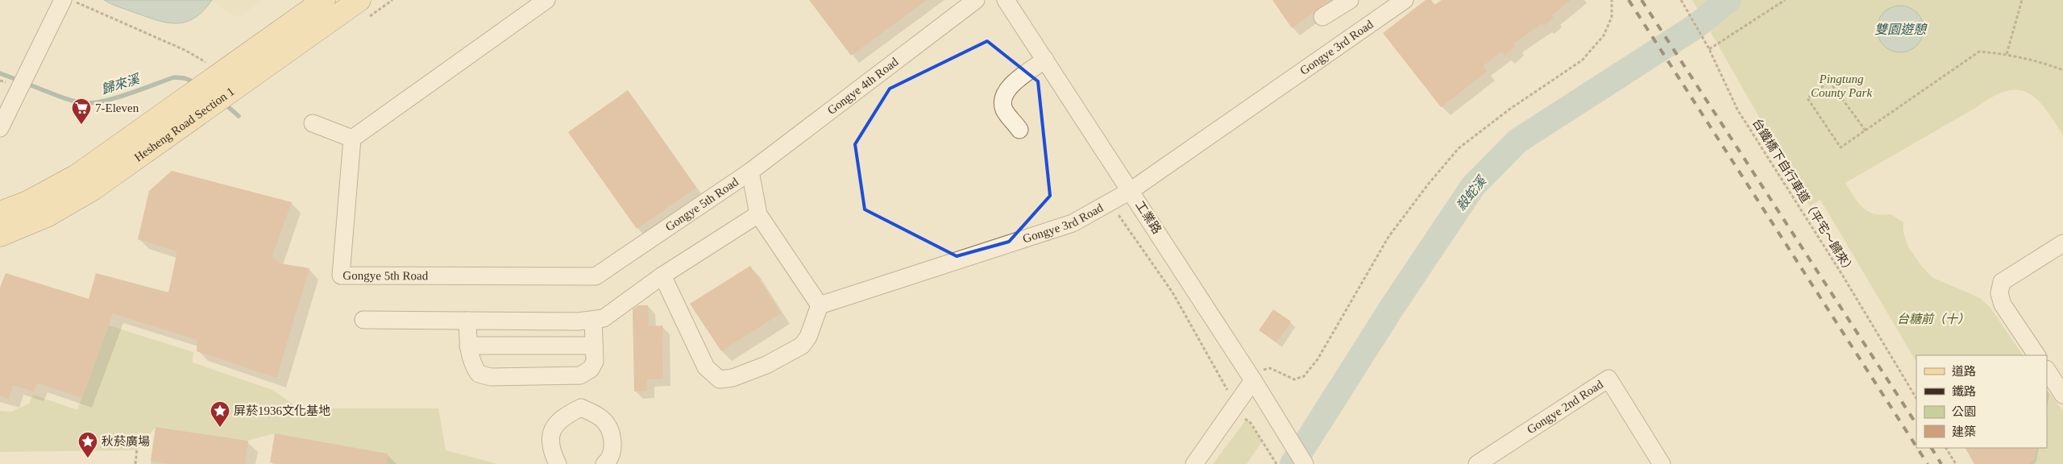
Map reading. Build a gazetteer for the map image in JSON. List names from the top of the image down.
{
  "streets": {
    "main road": ["Hesheng Road Section 1"],
    "street": [
      "Gongye 3rd Road",
      "Gongye 4th Road",
      "Gongye 5th Road",
      "工業路",
      "Gongye 2nd Road"
    ],
    "path": ["台鐵橋下自行車道（平宅～歸來）"]
  },
  "crossings": [
    ["Gongye 3rd Road", "工業路"],
    ["Gongye 4th Road", "Gongye 5th Road"]
  ],
  "water": ["雙園遊憩", "歸來溪", "殺蛇溪"],
  "parks": ["Pingtung County Park", "台糖前（十）"],
  "places": {
    "supermarket": ["7-Eleven"],
    "place": ["屏菸1936文化基地", "秋菸廣場"]
  },
  "legend": [
    "道路",
    "鐵路",
    "公園",
    "建築"
  ]
}
